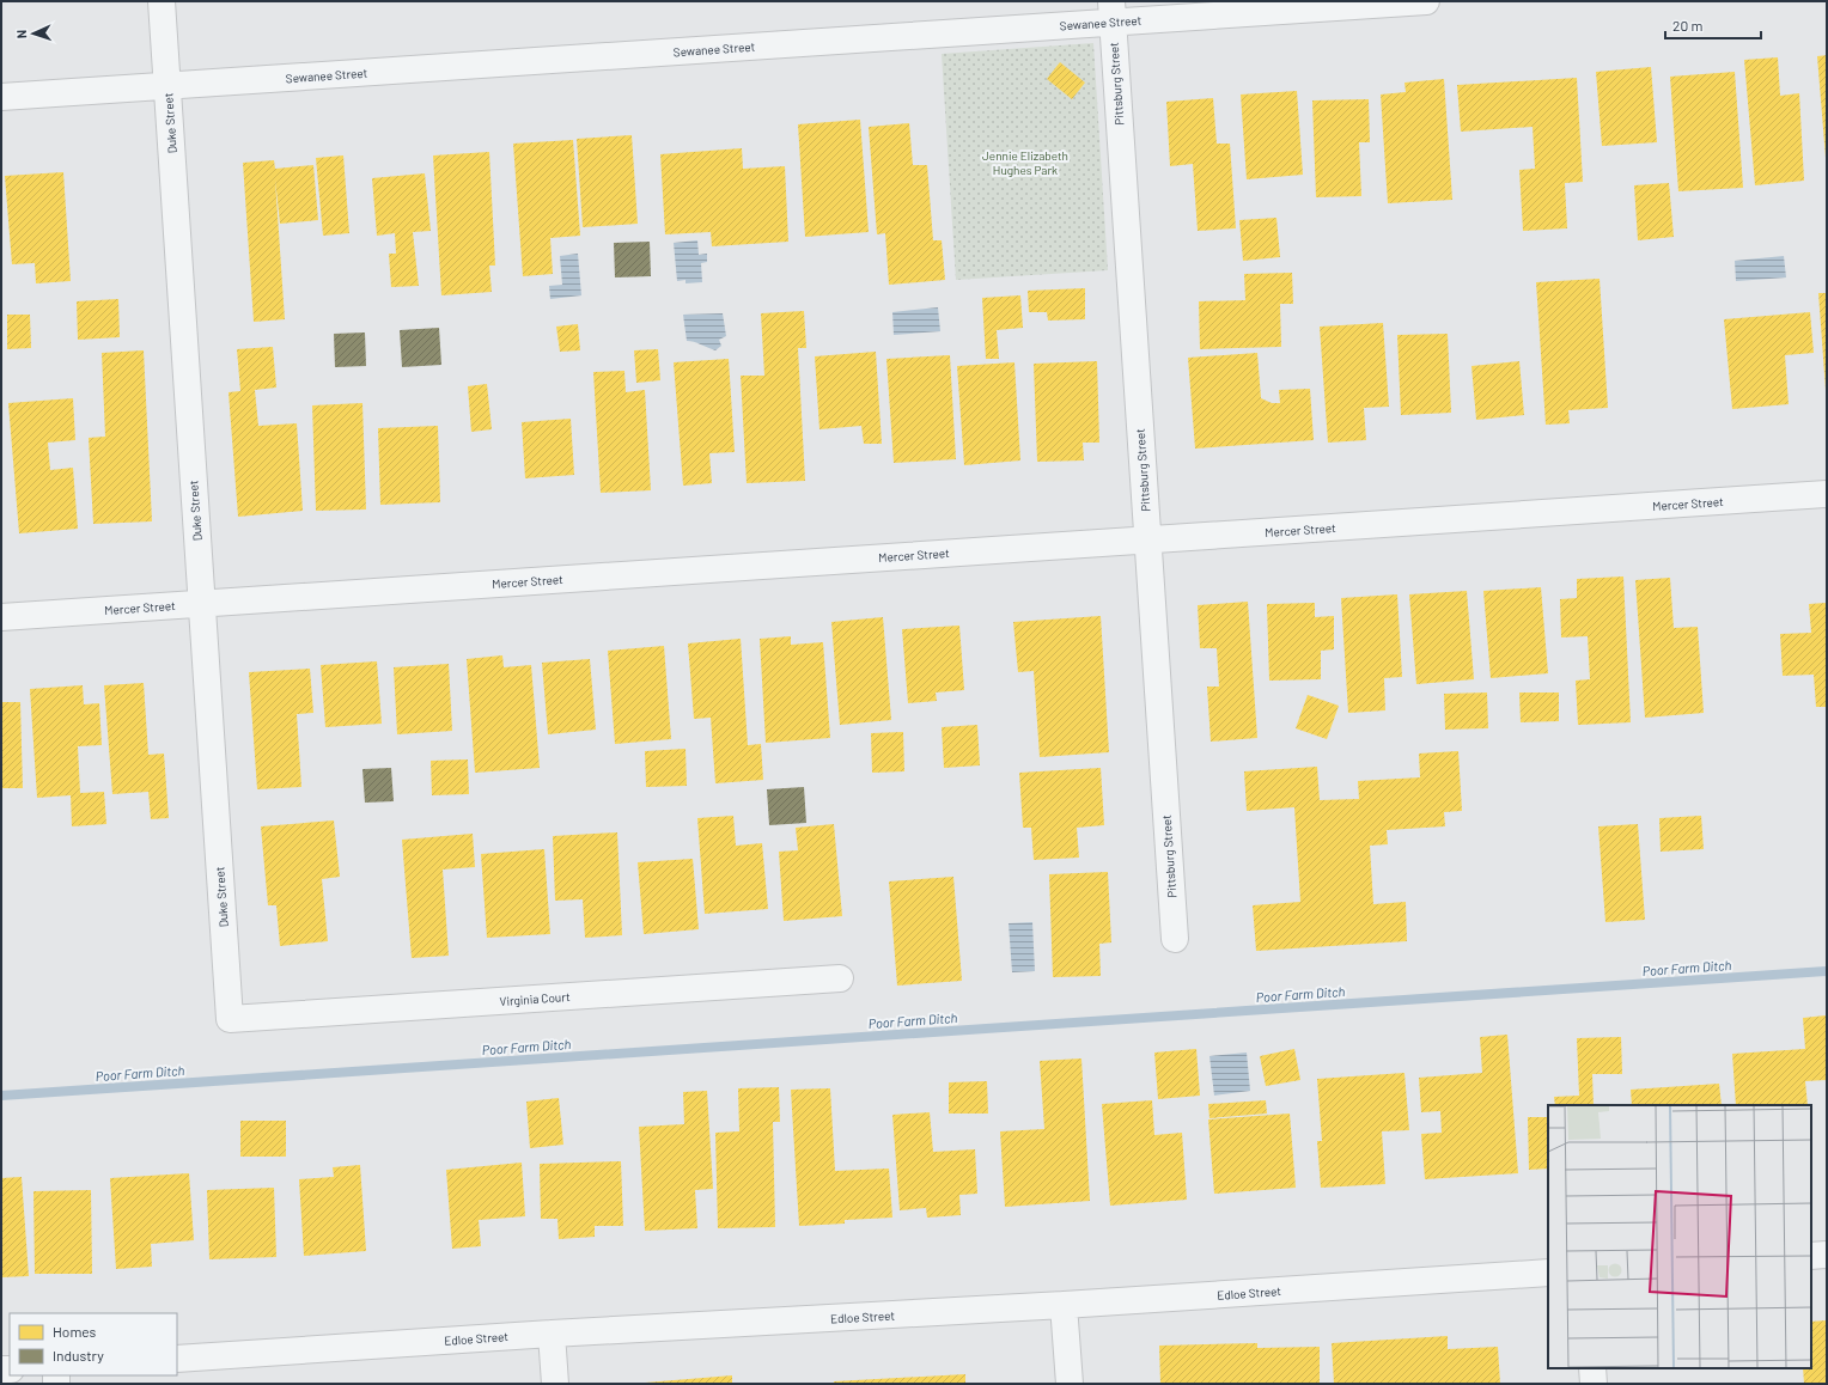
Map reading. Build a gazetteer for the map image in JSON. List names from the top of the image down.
{
  "streets": {
    "street": [
      "Sewanee Street",
      "Pittsburg Street",
      "Duke Street",
      "Mercer Street",
      "Virginia Court",
      "Edloe Street"
    ]
  },
  "crossings": [
    ["Sewanee Street", "Pittsburg Street"],
    ["Sewanee Street", "Duke Street"],
    ["Pittsburg Street", "Mercer Street"],
    ["Duke Street", "Mercer Street"],
    ["Duke Street", "Virginia Court"]
  ],
  "water": ["Poor Farm Ditch"],
  "parks": ["Jennie Elizabeth Hughes Park"],
  "legend": ["Homes", "Industry"],
  "scale_bar": "20 m",
  "north": "left"
}
